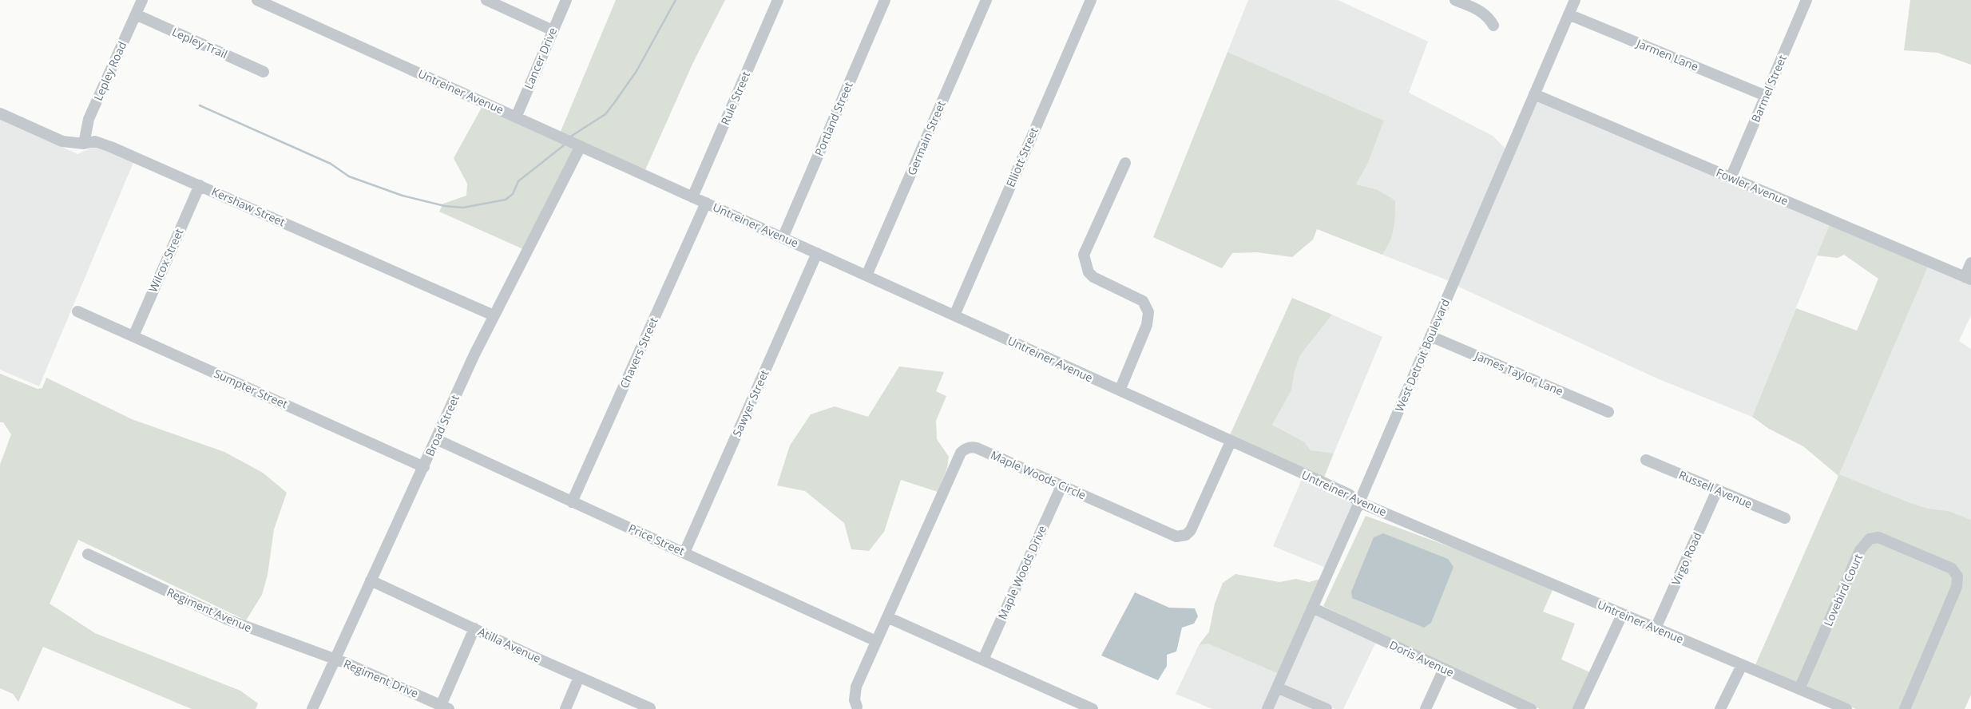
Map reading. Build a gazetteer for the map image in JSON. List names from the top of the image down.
{
  "streets": {
    "street": [
      "Lepley Trail",
      "Jarmen Lane",
      "Lancer Drive",
      "Lepley Road",
      "Barmel Street",
      "Untreiner Avenue",
      "Rule Street",
      "Portland Street",
      "Germain Street",
      "Elliott Street",
      "Fowler Avenue",
      "Kershaw Street",
      "Wilcox Street",
      "Chavers Street",
      "West Detroit Boulevard",
      "James Taylor Lane",
      "Sumpter Street",
      "Sawyer Street",
      "Broad Street",
      "Maple Woods Circle",
      "Russell Avenue",
      "Price Street",
      "Virgo Road",
      "Maple Woods Drive",
      "Lovebird Court",
      "Regiment Avenue",
      "Atilla Avenue",
      "Doris Avenue",
      "Regiment Drive"
    ]
  },
  "crossings": [
    ["Lepley Trail", "Lepley Road"],
    ["Jarmen Lane", "Barmel Street"],
    ["Jarmen Lane", "West Detroit Boulevard"],
    ["Lancer Drive", "Untreiner Avenue"],
    ["Lepley Road", "Kershaw Street"],
    ["Barmel Street", "Fowler Avenue"],
    ["Untreiner Avenue", "Rule Street"],
    ["Untreiner Avenue", "Portland Street"],
    ["Untreiner Avenue", "Germain Street"],
    ["Untreiner Avenue", "Elliott Street"],
    ["Untreiner Avenue", "Chavers Street"],
    ["Untreiner Avenue", "West Detroit Boulevard"],
    ["Untreiner Avenue", "Sawyer Street"],
    ["Untreiner Avenue", "Broad Street"],
    ["Untreiner Avenue", "Maple Woods Circle"],
    ["Untreiner Avenue", "Virgo Road"],
    ["Untreiner Avenue", "Lovebird Court"],
    ["Fowler Avenue", "West Detroit Boulevard"],
    ["Kershaw Street", "Wilcox Street"],
    ["Kershaw Street", "Broad Street"],
    ["Wilcox Street", "Sumpter Street"],
    ["Chavers Street", "Price Street"],
    ["West Detroit Boulevard", "James Taylor Lane"],
    ["West Detroit Boulevard", "Doris Avenue"],
    ["Sumpter Street", "Broad Street"],
    ["Sawyer Street", "Price Street"],
    ["Broad Street", "Price Street"],
    ["Broad Street", "Regiment Avenue"],
    ["Broad Street", "Atilla Avenue"],
    ["Broad Street", "Regiment Drive"],
    ["Maple Woods Circle", "Price Street"],
    ["Maple Woods Circle", "Maple Woods Drive"],
    ["Russell Avenue", "Virgo Road"],
    ["Regiment Avenue", "Regiment Drive"]
  ]
}
